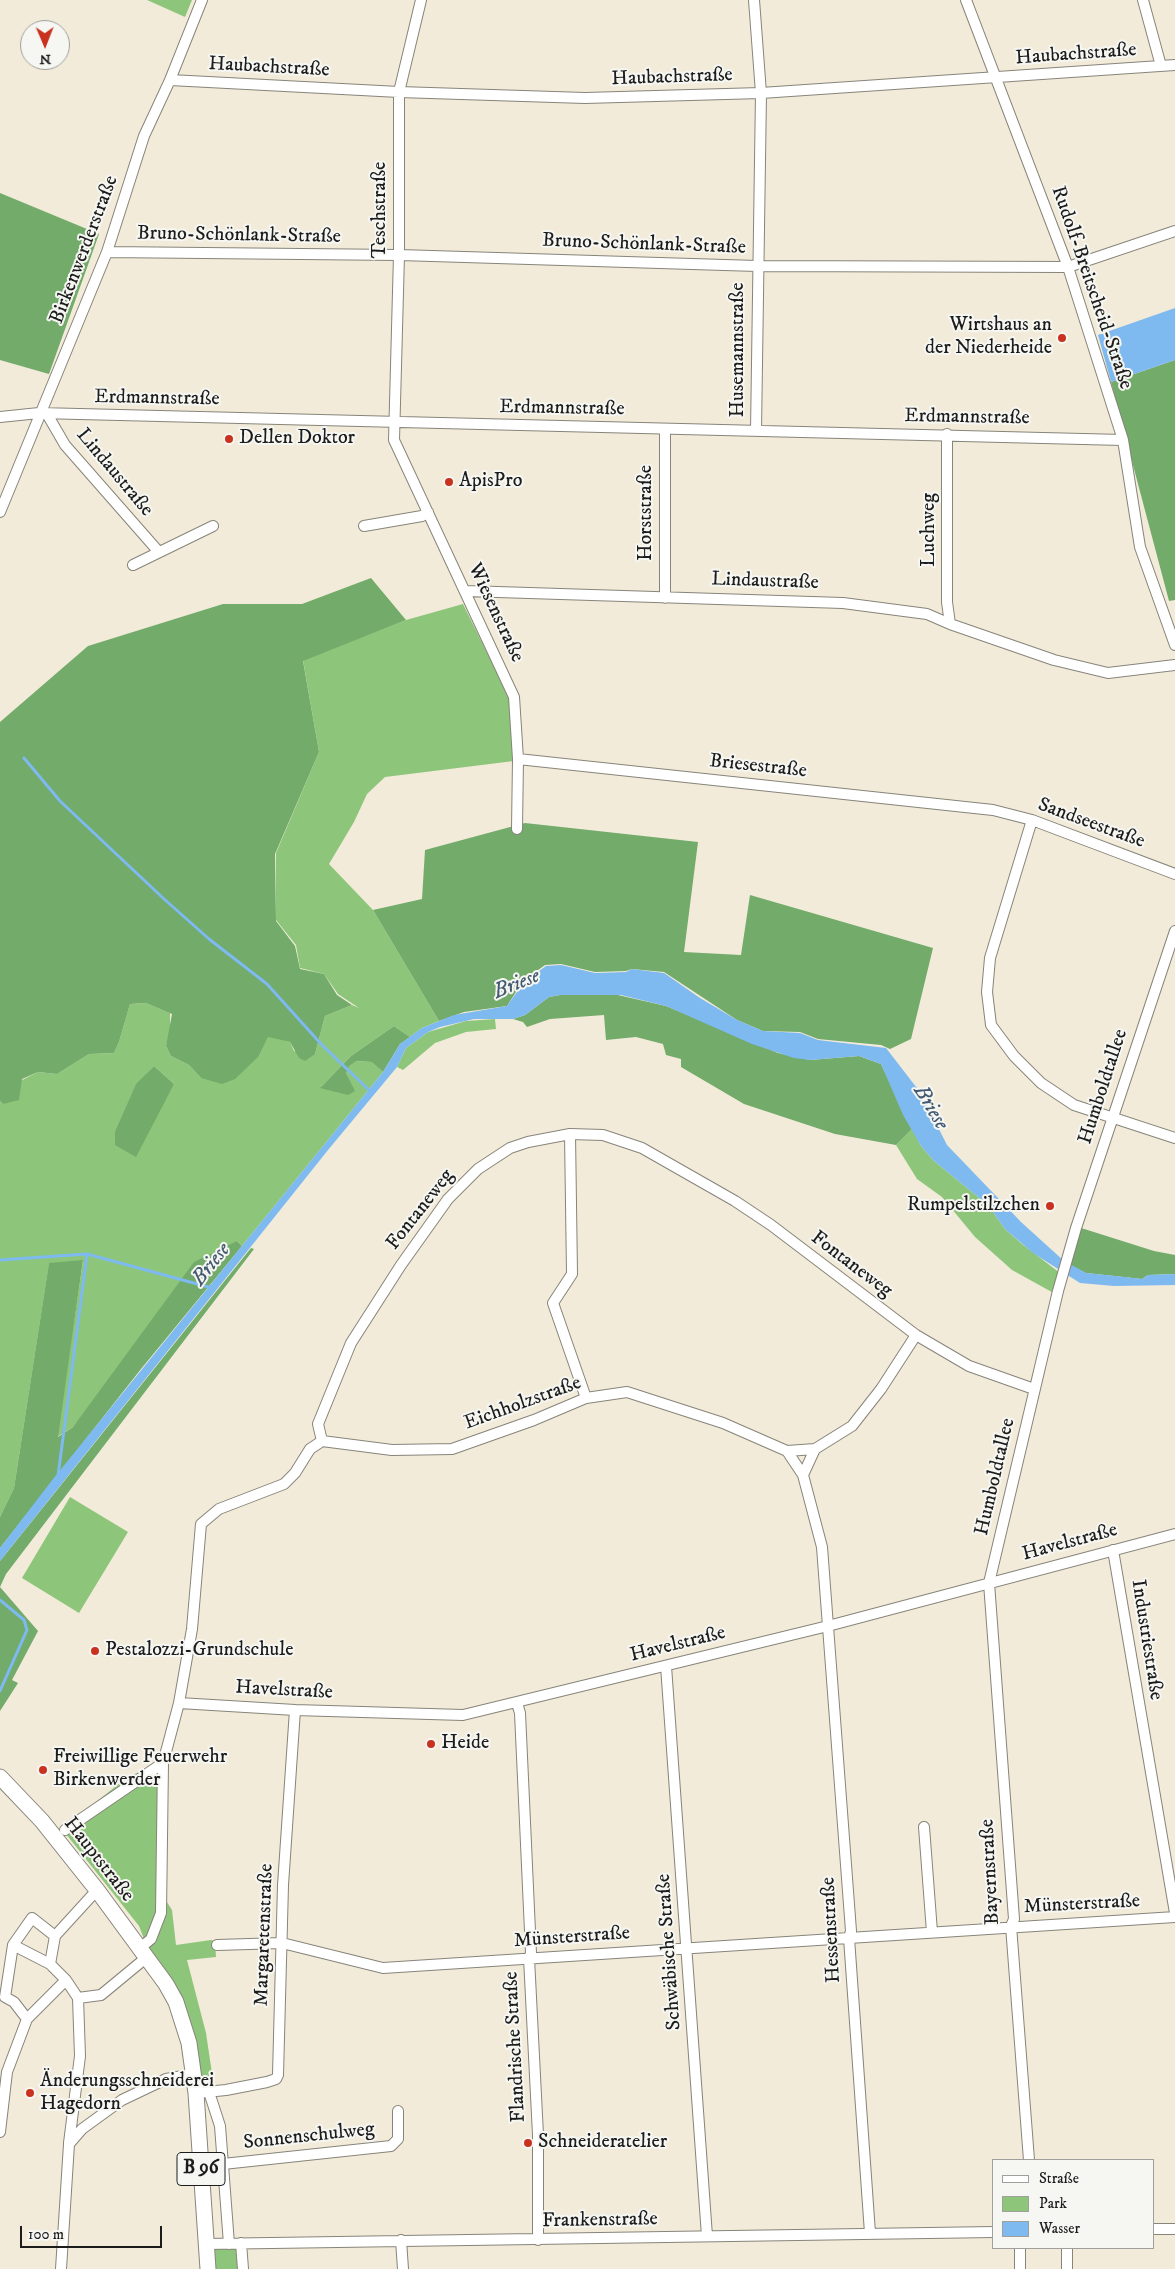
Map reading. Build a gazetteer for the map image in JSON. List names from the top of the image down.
{
  "streets": {
    "main road": ["Hauptstraße", "B 96"],
    "street": [
      "Haubachstraße",
      "Teschstraße",
      "Bruno-Schönlank-Straße",
      "Birkenwerderstraße",
      "Rudolf-Breitscheid-Straße",
      "Husemannstraße",
      "Erdmannstraße",
      "Lindaustraße",
      "Horststraße",
      "Luchweg",
      "Wiesenstraße",
      "Briesestraße",
      "Sandseestraße",
      "Humboldtallee",
      "Fontaneweg",
      "Eichholzstraße",
      "Havelstraße",
      "Industriestraße",
      "Bayernstraße",
      "Münsterstraße",
      "Hessenstraße",
      "Margaretenstraße",
      "Schwäbische Straße",
      "Flandrische Straße",
      "Sonnenschulweg",
      "Frankenstraße"
    ]
  },
  "crossings": [
    ["Haubachstraße", "Teschstraße"],
    ["Haubachstraße", "Birkenwerderstraße"],
    ["Haubachstraße", "Rudolf-Breitscheid-Straße"],
    ["Haubachstraße", "Husemannstraße"],
    ["Teschstraße", "Bruno-Schönlank-Straße"],
    ["Teschstraße", "Erdmannstraße"],
    ["Teschstraße", "Wiesenstraße"],
    ["Bruno-Schönlank-Straße", "Birkenwerderstraße"],
    ["Bruno-Schönlank-Straße", "Rudolf-Breitscheid-Straße"],
    ["Bruno-Schönlank-Straße", "Husemannstraße"],
    ["Birkenwerderstraße", "Erdmannstraße"],
    ["Birkenwerderstraße", "Lindaustraße"],
    ["Rudolf-Breitscheid-Straße", "Erdmannstraße"],
    ["Husemannstraße", "Erdmannstraße"],
    ["Erdmannstraße", "Lindaustraße"],
    ["Erdmannstraße", "Horststraße"],
    ["Erdmannstraße", "Luchweg"],
    ["Erdmannstraße", "Wiesenstraße"],
    ["Lindaustraße", "Horststraße"],
    ["Lindaustraße", "Luchweg"],
    ["Lindaustraße", "Wiesenstraße"],
    ["Wiesenstraße", "Briesestraße"],
    ["Briesestraße", "Sandseestraße"],
    ["Humboldtallee", "Fontaneweg"],
    ["Humboldtallee", "Havelstraße"],
    ["Humboldtallee", "Bayernstraße"],
    ["Fontaneweg", "Eichholzstraße"],
    ["Havelstraße", "Industriestraße"],
    ["Havelstraße", "Hauptstraße"],
    ["Havelstraße", "Bayernstraße"],
    ["Havelstraße", "Hessenstraße"],
    ["Havelstraße", "Margaretenstraße"],
    ["Havelstraße", "Schwäbische Straße"],
    ["Havelstraße", "Flandrische Straße"],
    ["Hauptstraße", "Margaretenstraße"],
    ["Hauptstraße", "Sonnenschulweg"],
    ["Hauptstraße", "Frankenstraße"],
    ["Bayernstraße", "Münsterstraße"],
    ["Münsterstraße", "Hessenstraße"],
    ["Münsterstraße", "Margaretenstraße"],
    ["Münsterstraße", "Schwäbische Straße"],
    ["Münsterstraße", "Flandrische Straße"],
    ["Hessenstraße", "Frankenstraße"],
    ["Schwäbische Straße", "Frankenstraße"],
    ["Flandrische Straße", "Frankenstraße"]
  ],
  "water": ["Briese"],
  "places": [
    "Wirtshaus an der Niederheide",
    "Dellen Doktor",
    "ApisPro",
    "Rumpelstilzchen",
    "Pestalozzi-Grundschule",
    "Heide",
    "Freiwillige Feuerwehr Birkenwerder",
    "Änderungsschneiderei Hagedorn",
    "Schneideratelier"
  ],
  "legend": ["Straße", "Park", "Wasser"],
  "scale_bar": "100 m",
  "north": "bottom"
}
